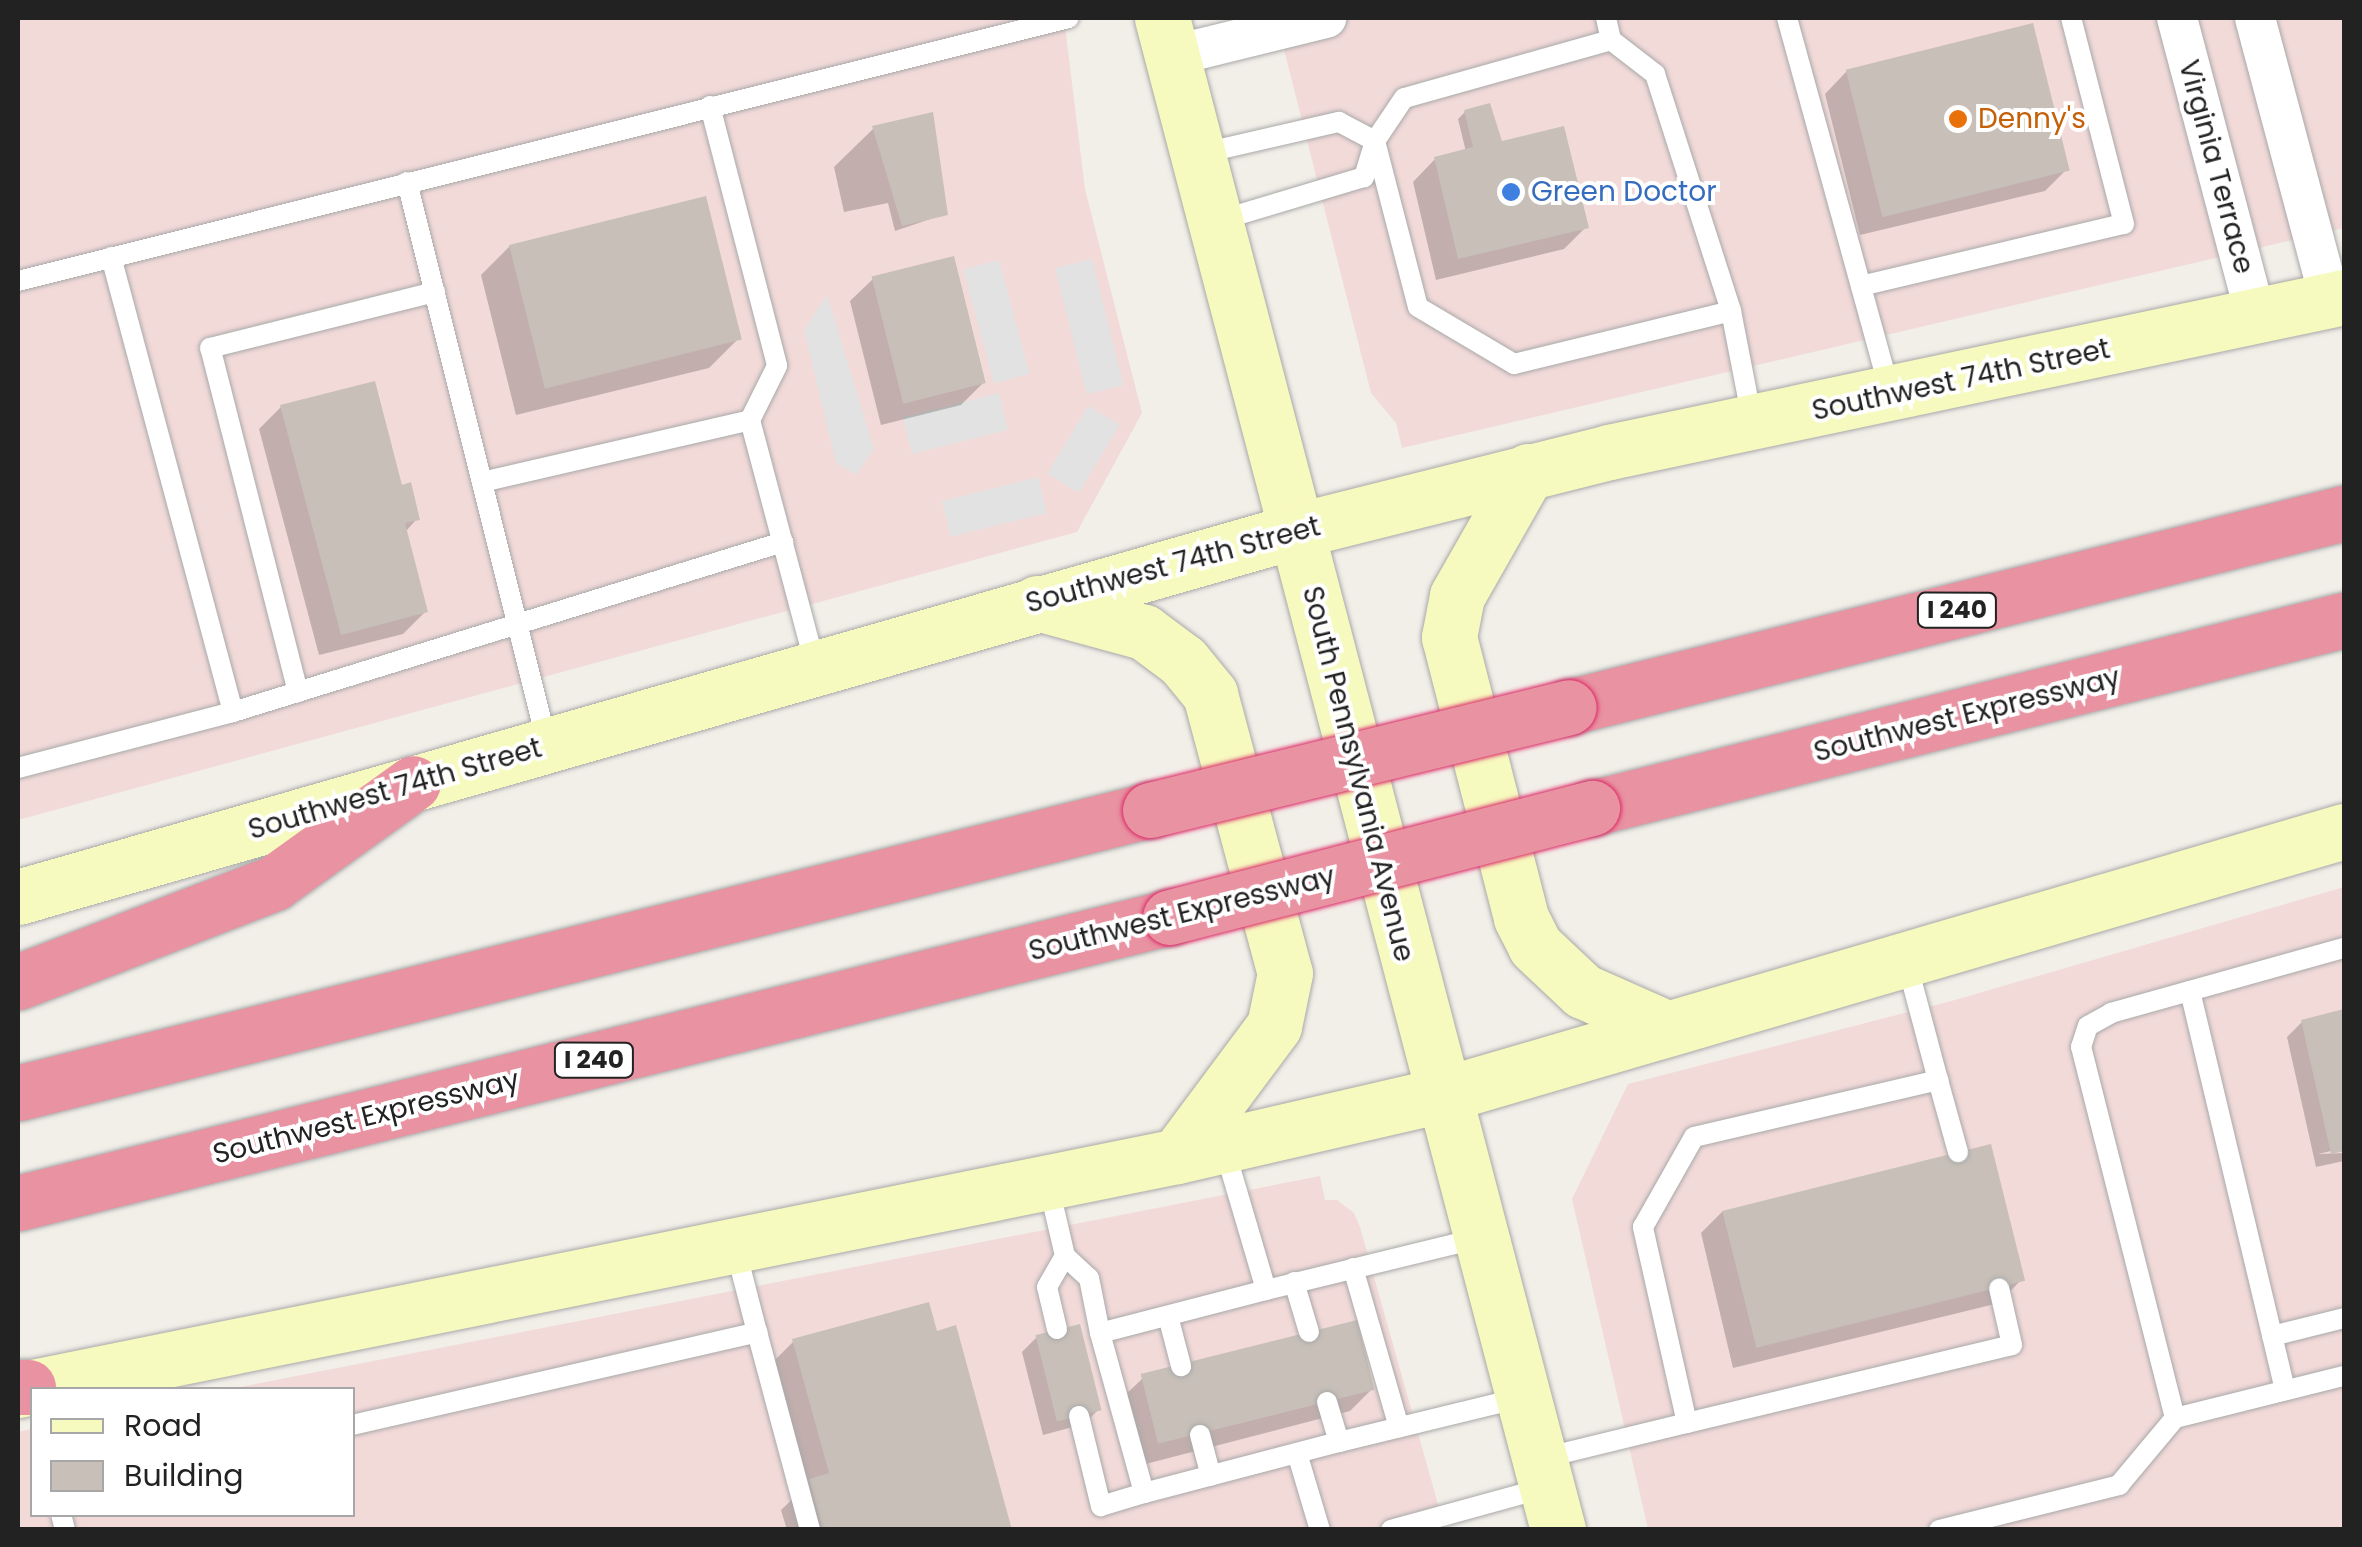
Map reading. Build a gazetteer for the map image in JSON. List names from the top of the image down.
{
  "streets": {
    "highway": ["I 240", "Southwest Expressway"],
    "main road": ["Southwest 74th Street", "South Pennsylvania Avenue"],
    "street": ["Virginia Terrace"]
  },
  "crossings": [
    ["Virginia Terrace", "Southwest 74th Street"],
    ["Southwest 74th Street", "South Pennsylvania Avenue"]
  ],
  "places": ["Denny's", "Green Doctor"],
  "legend": ["Road", "Building"]
}
